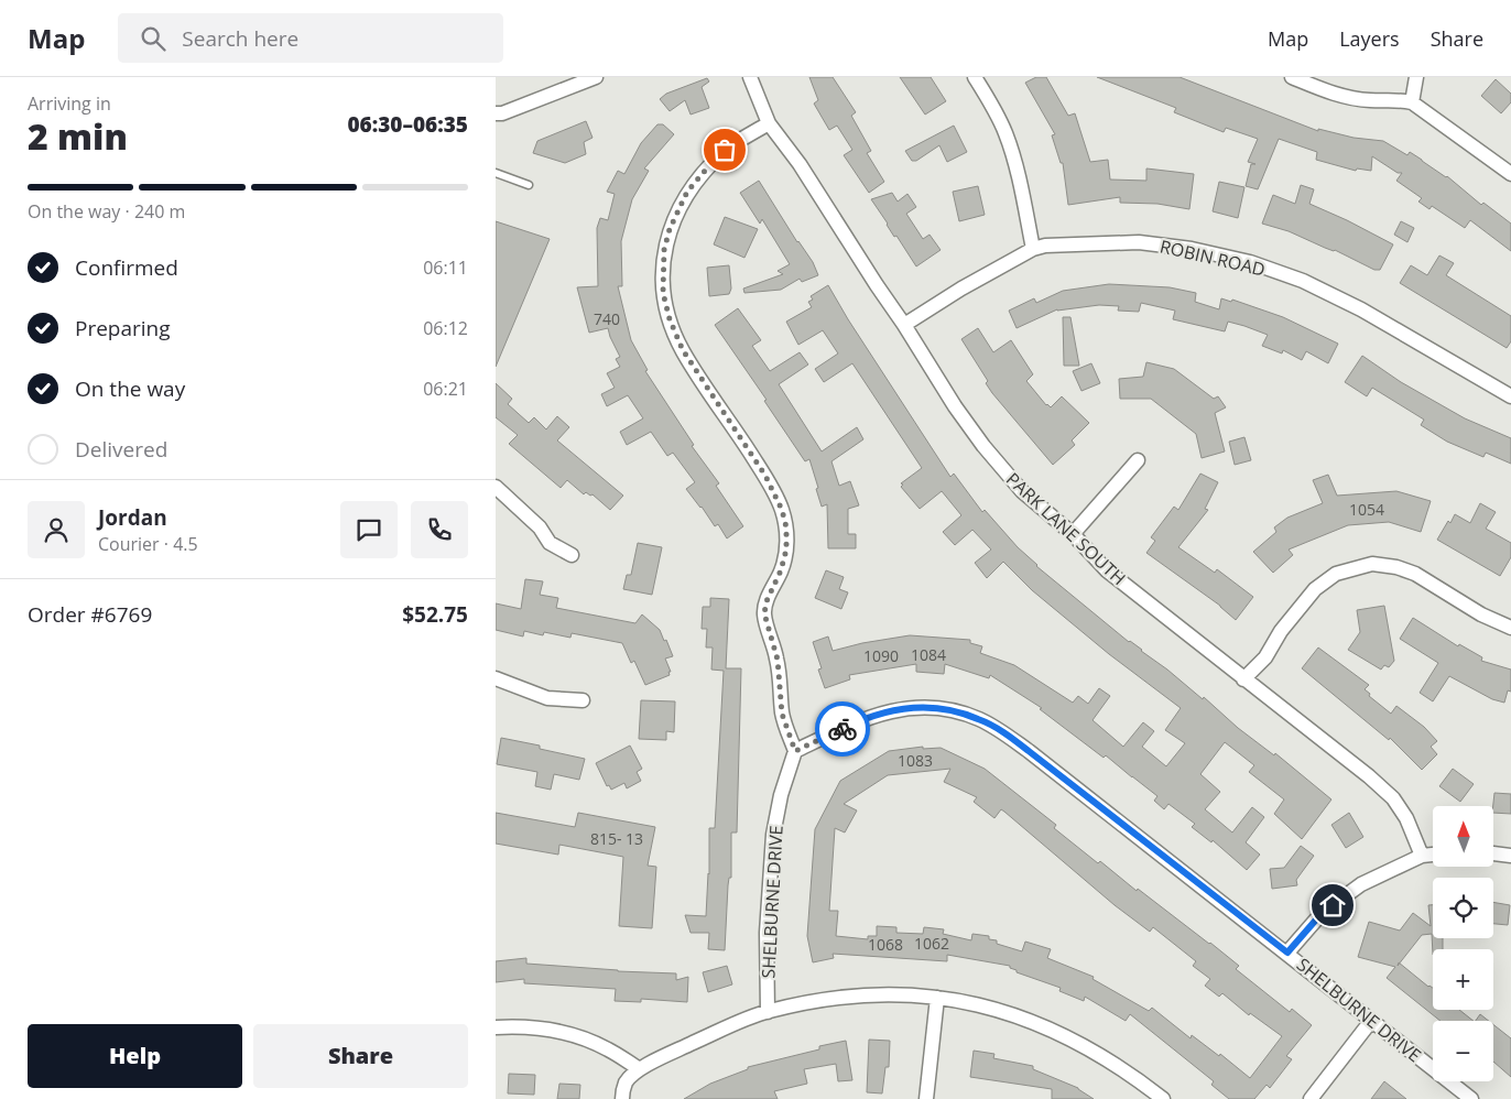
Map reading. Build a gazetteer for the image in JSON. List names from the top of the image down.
{
  "streets": {
    "street": ["ROBIN ROAD", "PARK LANE SOUTH", "SHELBURNE DRIVE"]
  },
  "crossings": [
    ["ROBIN ROAD", "PARK LANE SOUTH"]
  ],
  "house_numbers": [
    "740",
    "1054",
    "1084",
    "1090",
    "1083",
    "815- 13",
    "1062",
    "1068"
  ],
  "north": "top",
  "page": {
    "header": "Map",
    "search": "Search here",
    "nav": ["Map", "Layers", "Share"],
    "heading": ["2 min", "Arriving in", "06:30–06:35"],
    "panel": [
      "Jordan",
      "Courier · 4.5",
      "Order #6769",
      "$52.75"
    ],
    "bar": "On the way · 240 m",
    "list": [
      ["Confirmed", "06:11"],
      ["Preparing", "06:12"],
      ["On the way", "06:21"],
      "Delivered"
    ],
    "map_buttons": ["+", "−"],
    "buttons": ["Help", "Share"]
  }
}
